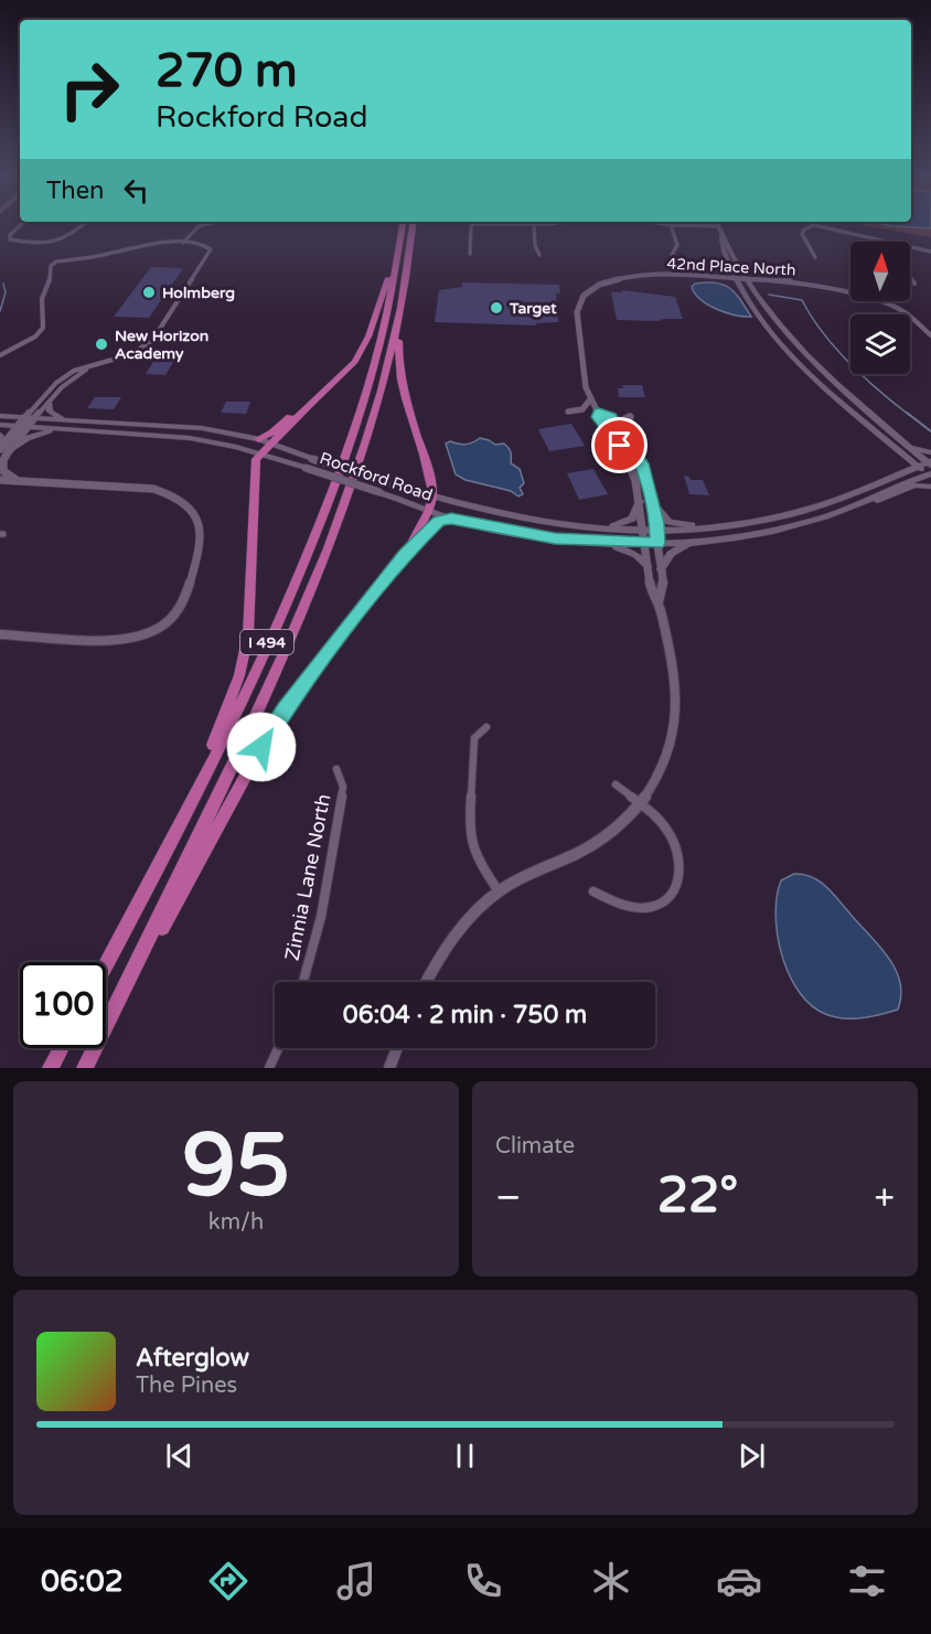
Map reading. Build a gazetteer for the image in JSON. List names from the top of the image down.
{
  "streets": {
    "highway": ["I 494"],
    "main road": ["Rockford Road"],
    "street": ["42nd Place North", "Zinnia Lane North"]
  },
  "places": ["Holmberg", "Target", "New Horizon Academy"],
  "north": "top",
  "page": {
    "turn": ["270 m", "Rockford Road"],
    "then": "Then",
    "limit": "100",
    "trip": "06:04 · 2 min · 750 m",
    "tile": [
      ["95", "km/h"],
      "Climate"
    ],
    "heat": ["−", "22°", "+"],
    "song": ["Afterglow", "The Pines"],
    "tabs": "06:02"
  }
}
